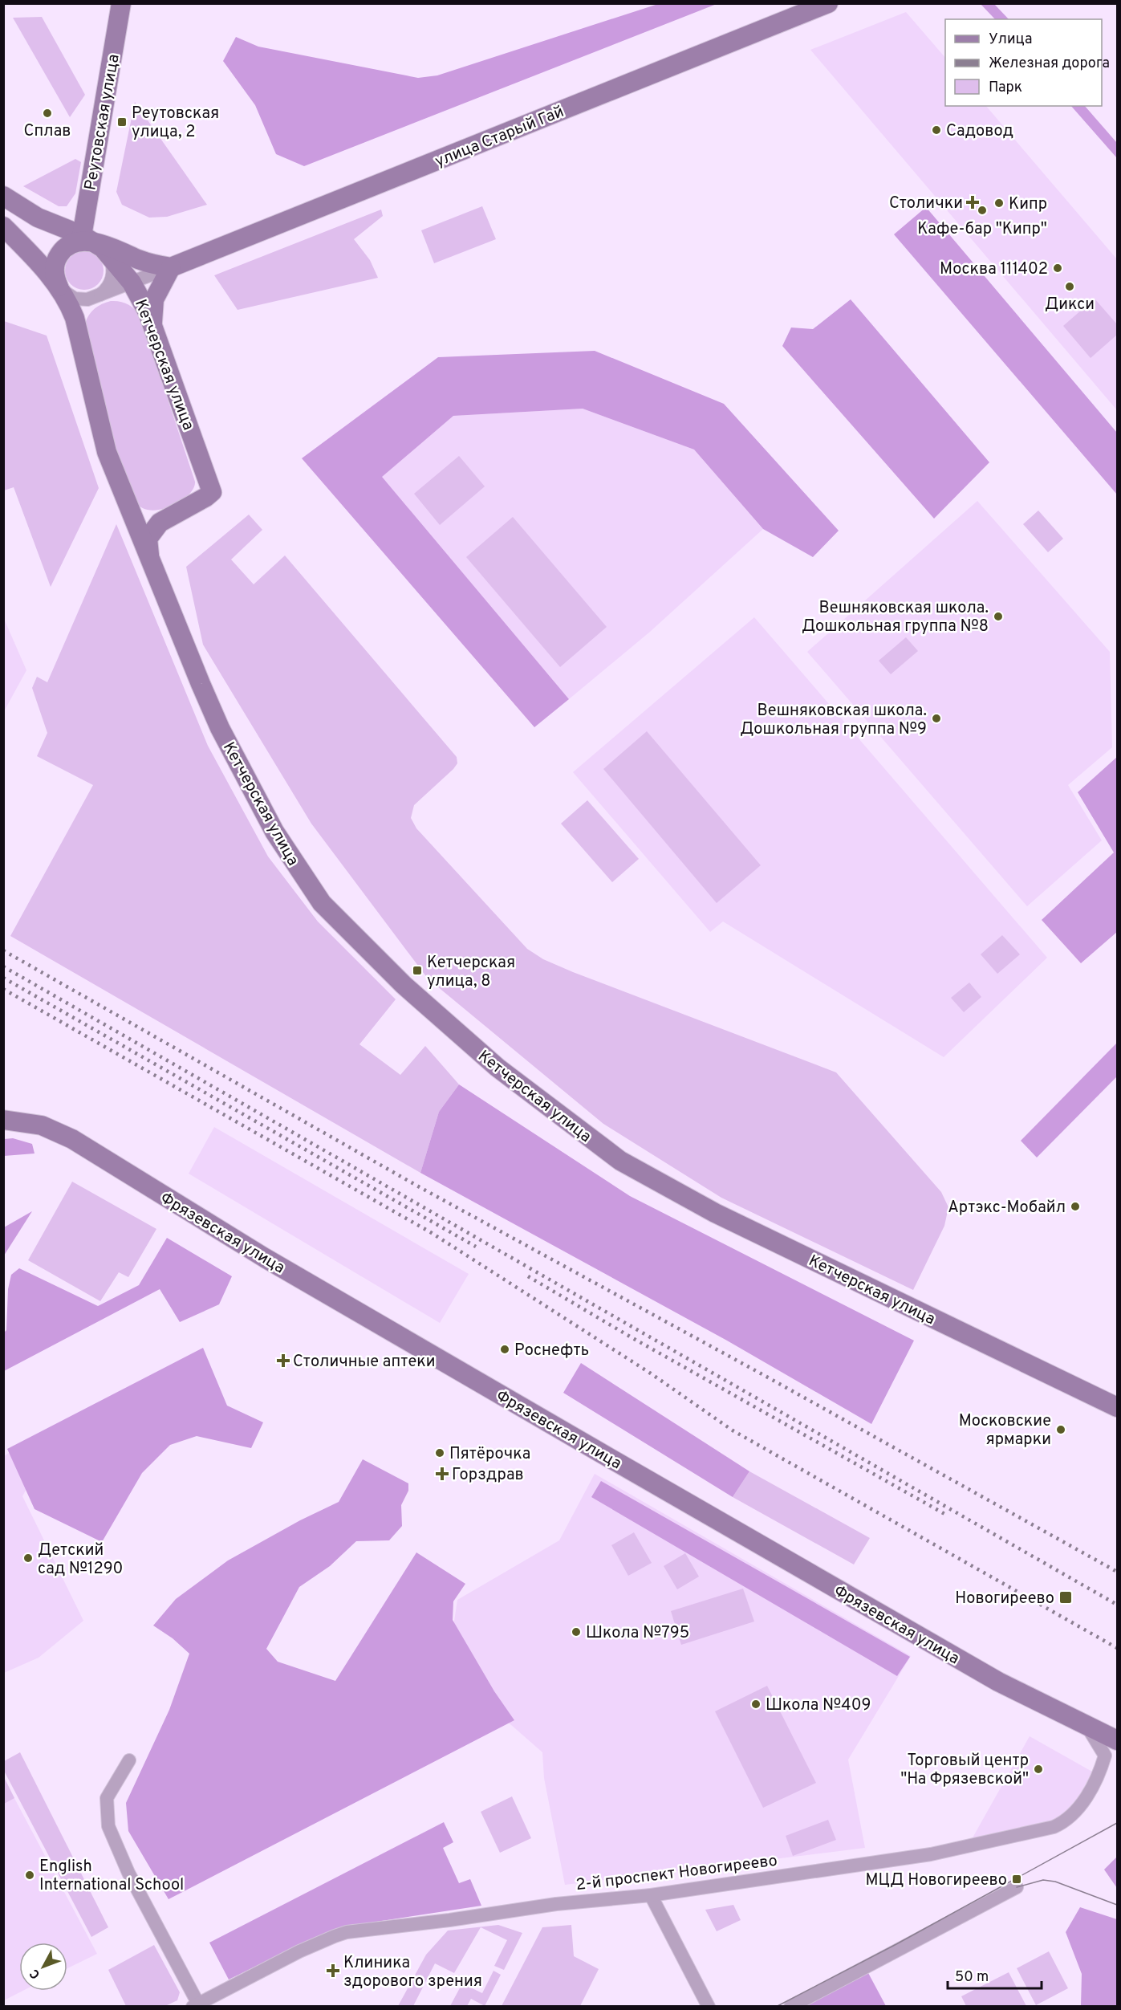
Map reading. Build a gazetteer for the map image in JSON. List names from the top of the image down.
{
  "streets": {
    "main road": [
      "Реутовская улица",
      "улица Старый Гай",
      "Кетчерская улица",
      "Фрязевская улица"
    ],
    "street": ["2-й проспект Новогиреево"]
  },
  "crossings": [
    ["Реутовская улица", "улица Старый Гай"],
    ["Реутовская улица", "Кетчерская улица"],
    ["улица Старый Гай", "Кетчерская улица"],
    ["Фрязевская улица", "2-й проспект Новогиреево"]
  ],
  "places": {
    "other": [
      "Сплав",
      "Садовод",
      "Кипр",
      "Кафе-бар \"Кипр\"",
      "Москва 111402",
      "Дикси",
      "Вешняковская школа. Дошкольная группа №8",
      "Вешняковская школа. Дошкольная группа №9",
      "Артэкс-Мобайл",
      "Роснефть",
      "Московские ярмарки",
      "Пятёрочка",
      "Детский сад №1290",
      "Школа №795",
      "Школа №409",
      "Торговый центр \"На Фрязевской\"",
      "English International School"
    ],
    "transit": [
      "Реутовская улица, 2",
      "Кетчерская улица, 8",
      "Новогиреево",
      "МЦД Новогиреево"
    ],
    "health": [
      "Столички",
      "Столичные аптеки",
      "Горздрав",
      "Клиника здорового зрения"
    ]
  },
  "legend": ["Улица", "Железная дорога", "Парк"],
  "scale_bar": "50 m",
  "north": "bottom left"
}
